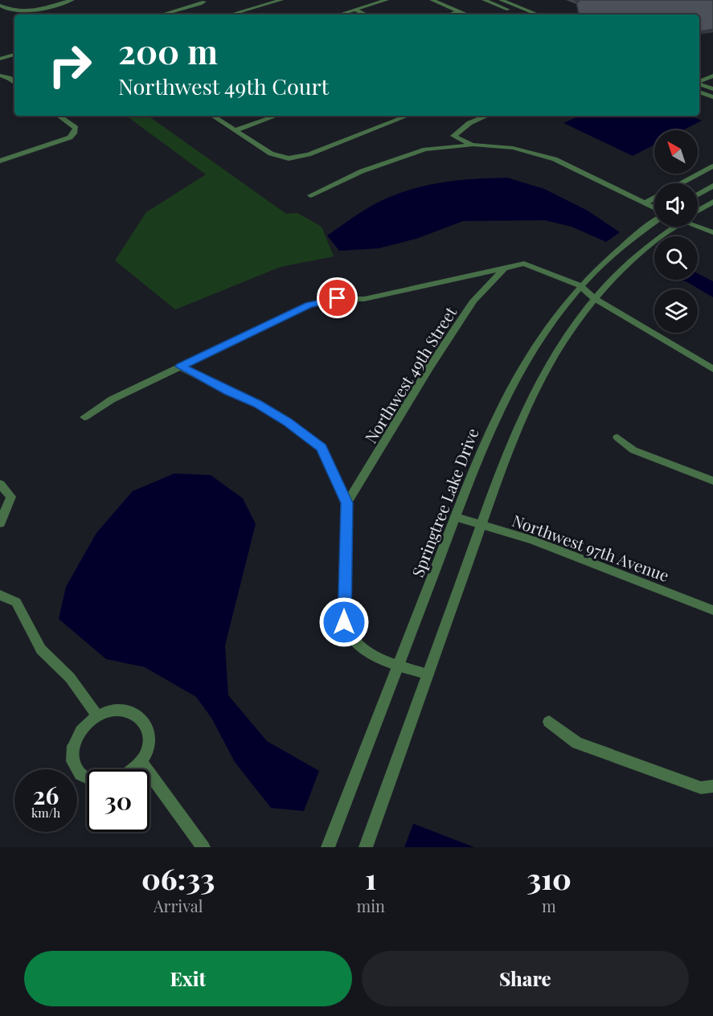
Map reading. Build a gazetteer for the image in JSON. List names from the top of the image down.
{
  "streets": {
    "street": ["Northwest 49th Street", "Springtree Lake Drive", "Northwest 97th Avenue"]
  },
  "crossings": [
    ["Springtree Lake Drive", "Northwest 97th Avenue"]
  ],
  "north": "top left",
  "page": {
    "turn": ["200 m", "Northwest 49th Court"],
    "speed": "26 km/h",
    "limit": "30",
    "eta": [
      "06:33",
      "Arrival",
      "1",
      "min",
      "310",
      "m"
    ],
    "buttons": ["Exit", "Share"]
  }
}
